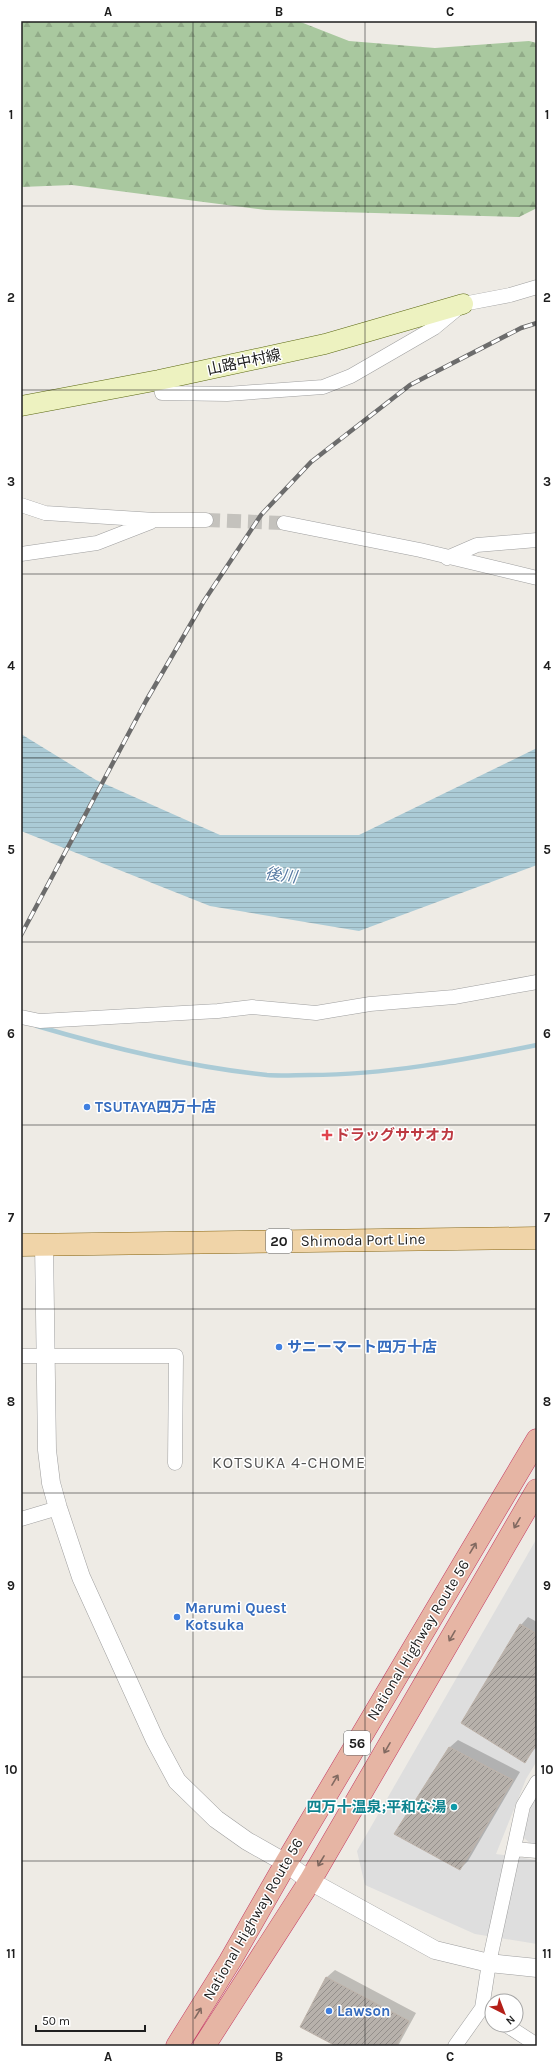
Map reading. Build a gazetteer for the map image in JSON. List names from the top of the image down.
{
  "streets": {
    "highway": ["National Highway Route 56", "56"],
    "main road": ["山路中村線", "Shimoda Port Line", "20"]
  },
  "districts": ["KOTSUKA 4-CHOME"],
  "water": ["後川"],
  "places": {
    "other": [
      "TSUTAYA四万十店",
      "サニーマート四万十店",
      "Marumi Quest Kotsuka",
      "四万十温泉;平和な湯",
      "Lawson"
    ],
    "health": ["ドラッグササオカ"]
  },
  "scale_bar": "50 m",
  "north": "bottom right",
  "grid": {
    "columns": ["A", "B", "C"],
    "rows": [
      "1",
      "2",
      "3",
      "4",
      "5",
      "6",
      "7",
      "8",
      "9",
      "10",
      "11"
    ]
  }
}
